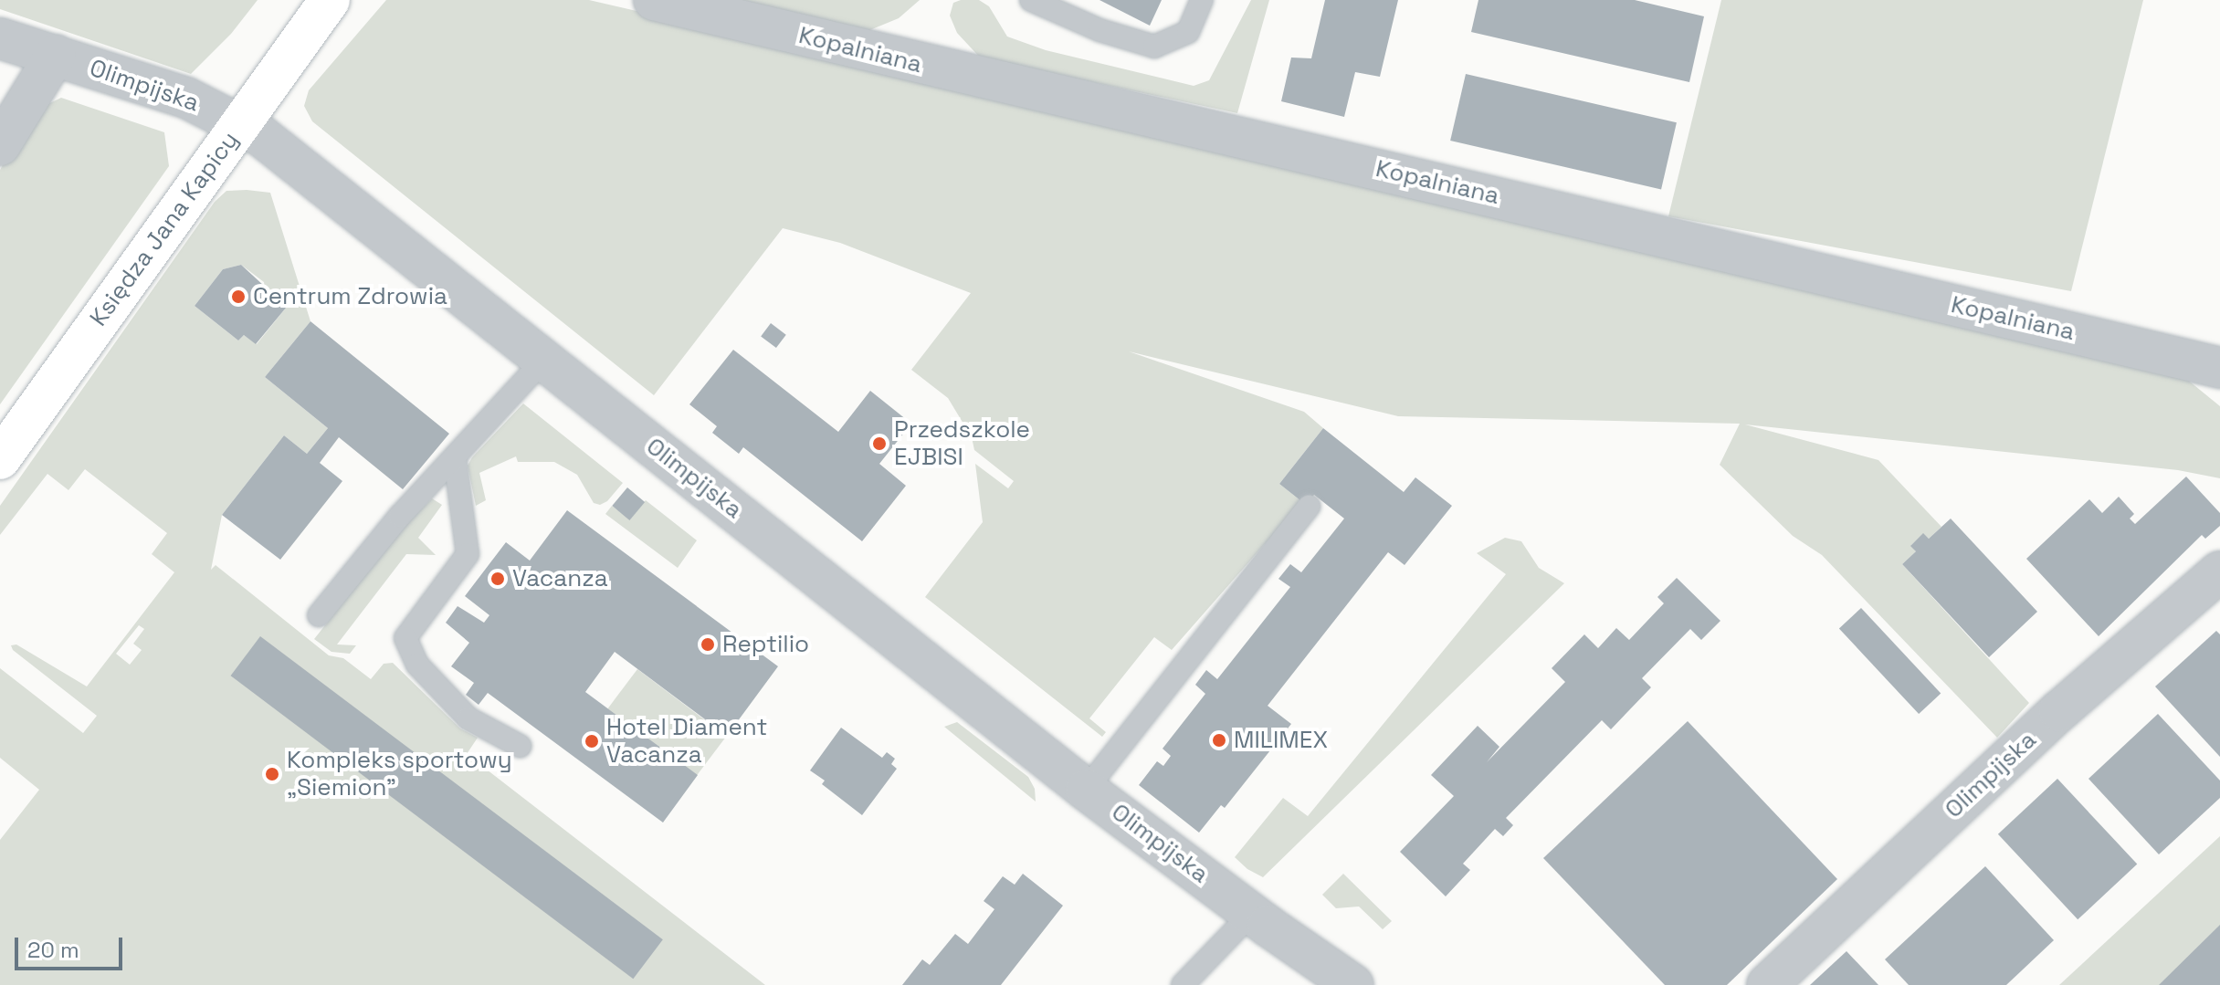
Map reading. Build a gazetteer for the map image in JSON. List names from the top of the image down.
{
  "streets": {
    "street": ["Kopalniana", "Olimpijska", "Księdza Jana Kapicy"]
  },
  "crossings": [
    ["Olimpijska", "Księdza Jana Kapicy"]
  ],
  "places": [
    "Centrum Zdrowia",
    "Przedszkole EJBISI",
    "Vacanza",
    "Reptilio",
    "MILIMEX",
    "Hotel Diament Vacanza",
    "Kompleks sportowy „Siemion”"
  ],
  "scale_bar": "20 m"
}
